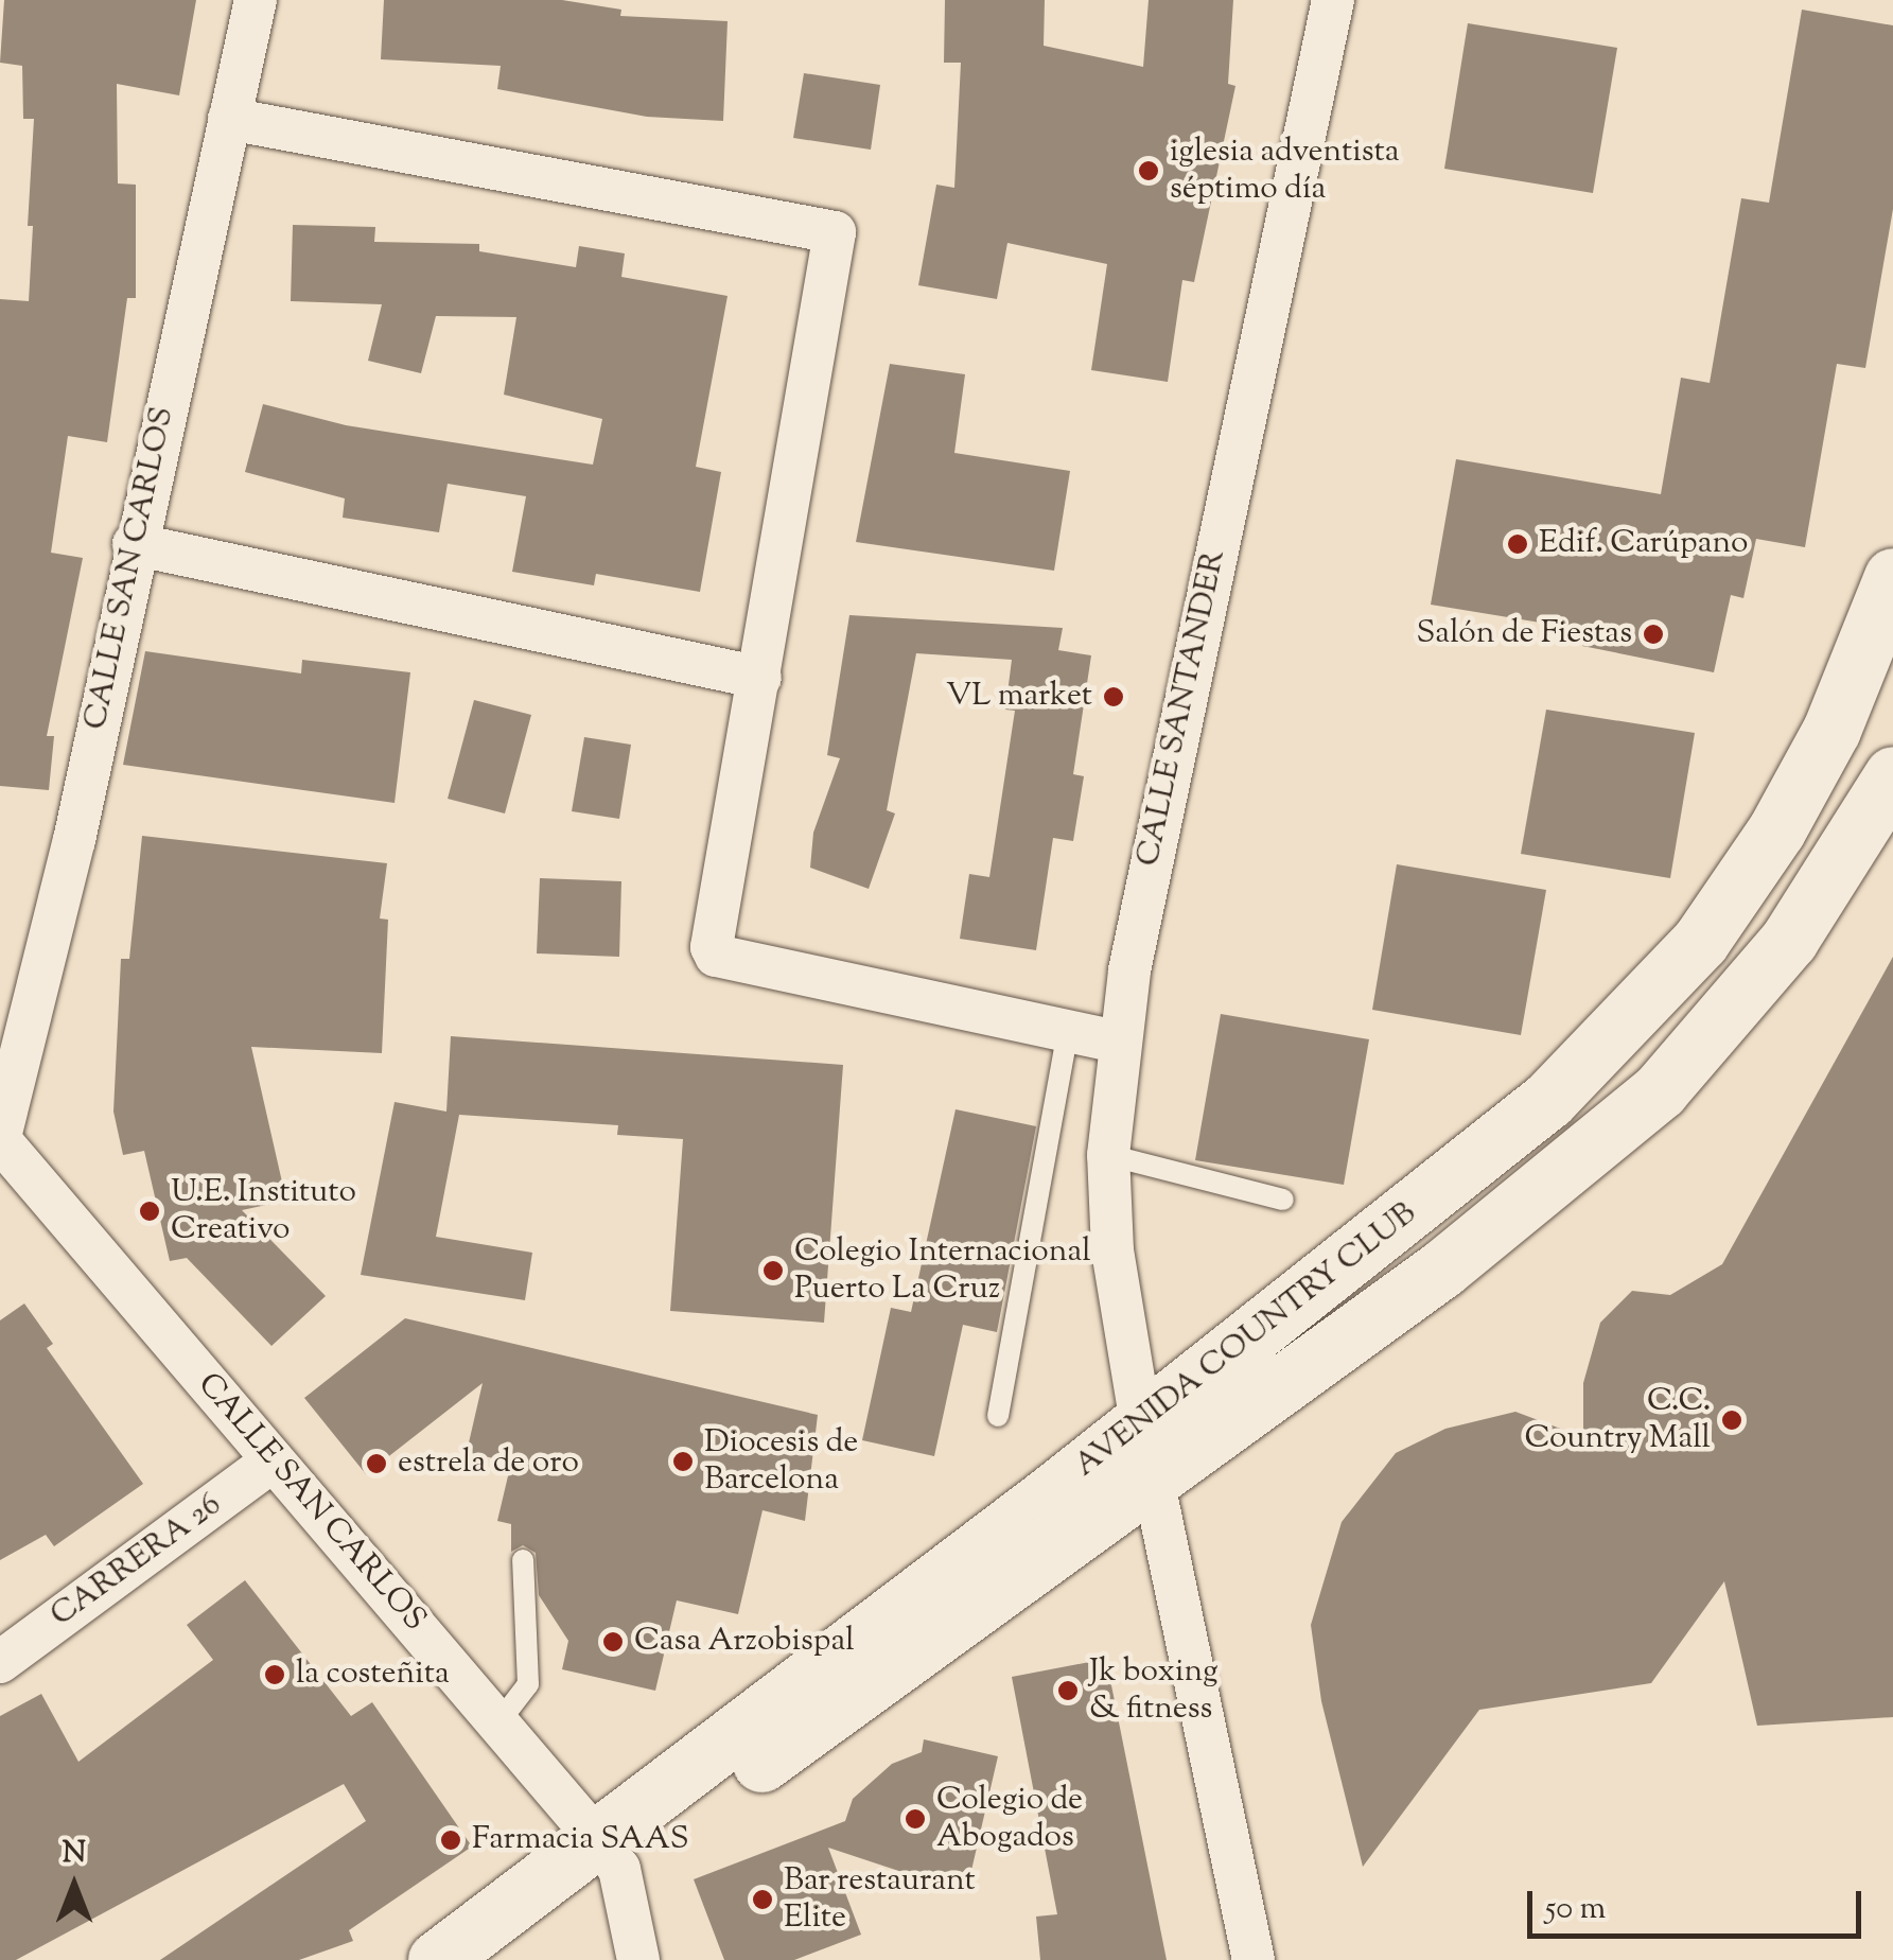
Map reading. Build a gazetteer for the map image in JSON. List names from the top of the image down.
{
  "streets": {
    "street": [
      "CALLE SAN CARLOS",
      "CALLE SANTANDER",
      "AVENIDA COUNTRY CLUB",
      "CARRERA 26"
    ]
  },
  "crossings": [
    ["CALLE SAN CARLOS", "AVENIDA COUNTRY CLUB"],
    ["CALLE SAN CARLOS", "CARRERA 26"],
    ["CALLE SANTANDER", "AVENIDA COUNTRY CLUB"]
  ],
  "places": [
    "iglesia adventista séptimo día",
    "Edif. Carúpano",
    "Salón de Fiestas",
    "VL market",
    "U.E. Instituto Creativo",
    "Colegio Internacional Puerto La Cruz",
    "C.C. Country Mall",
    "Diocesis de Barcelona",
    "estrela de oro",
    "Casa Arzobispal",
    "la costeñita",
    "Jk boxing & fitness",
    "Colegio de Abogados",
    "Farmacia SAAS",
    "Bar restaurant Elite"
  ],
  "scale_bar": "50 m",
  "north": "top"
}
